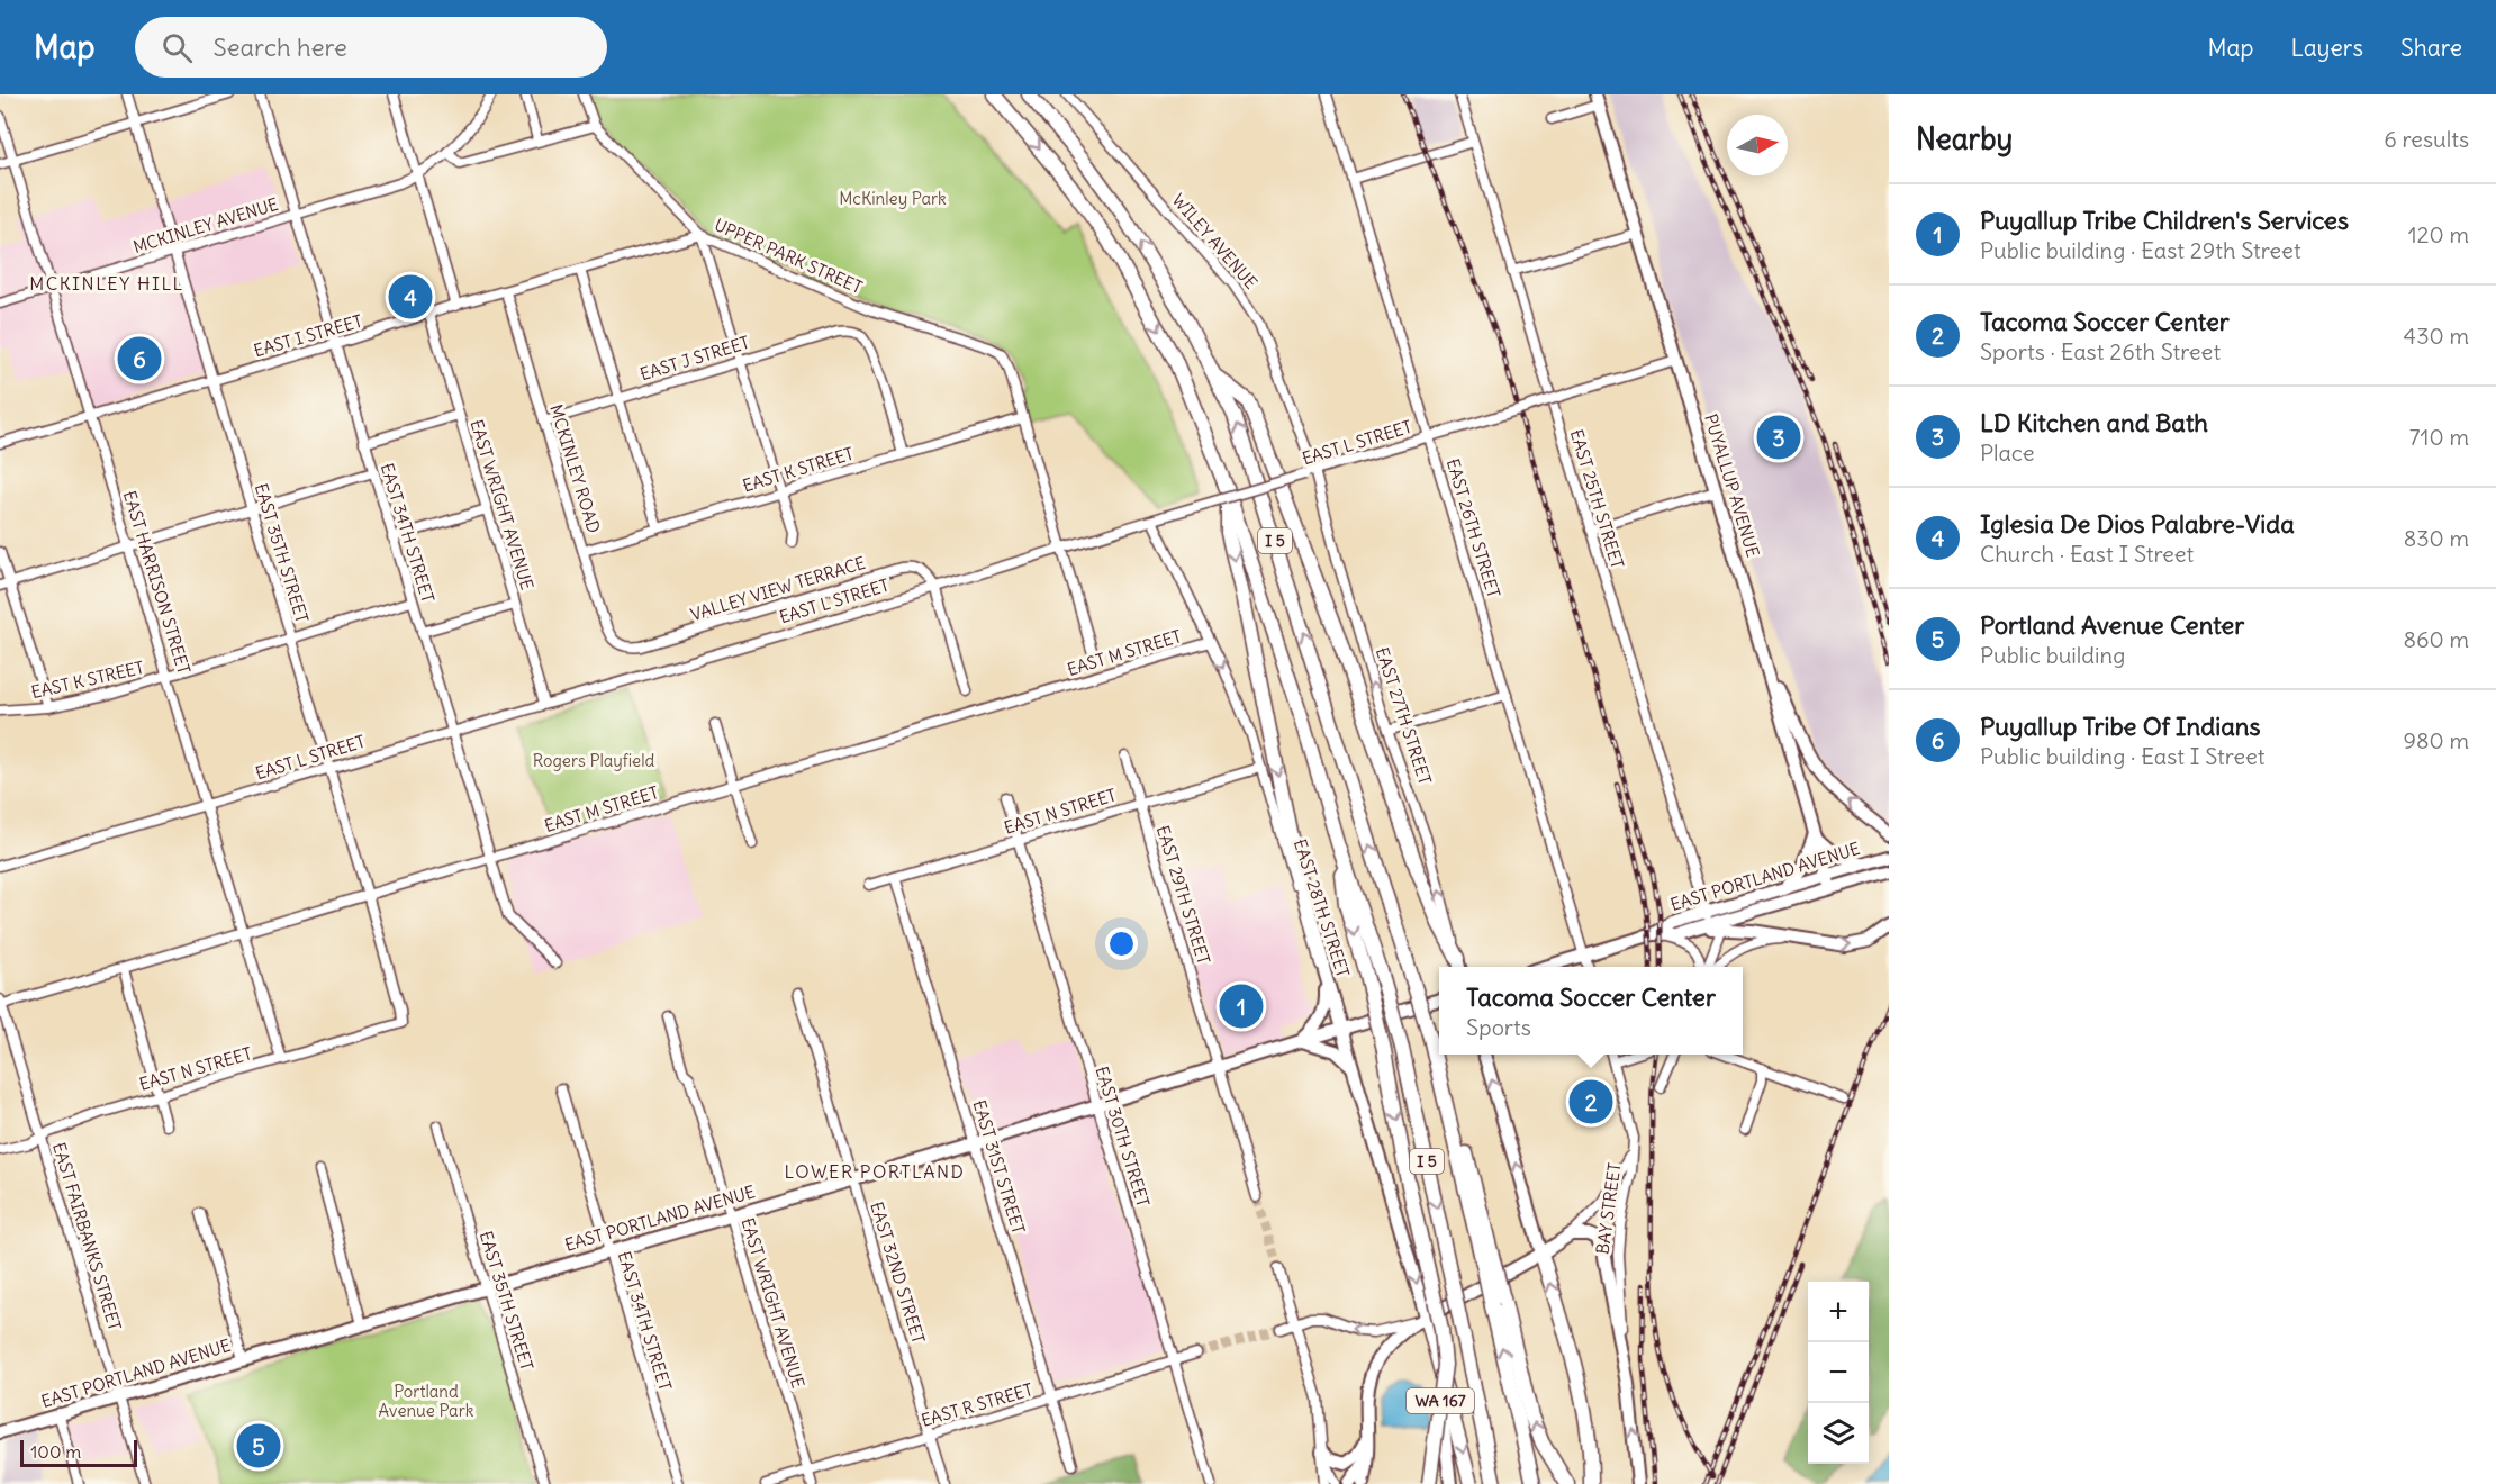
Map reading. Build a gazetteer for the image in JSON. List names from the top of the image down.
{
  "streets": {
    "highway": ["I 5"],
    "main road": [
      "PUYALLUP AVENUE",
      "EAST PORTLAND AVENUE",
      "EAST 28TH STREET",
      "BAY STREET",
      "WA 167"
    ],
    "street": [
      "MCKINLEY AVENUE",
      "WILEY AVENUE",
      "UPPER PARK STREET",
      "EAST I STREET",
      "EAST J STREET",
      "EAST L STREET",
      "MCKINLEY ROAD",
      "EAST K STREET",
      "EAST 25TH STREET",
      "EAST WRIGHT AVENUE",
      "EAST 26TH STREET",
      "EAST 34TH STREET",
      "EAST 35TH STREET",
      "EAST HARRISON STREET",
      "VALLEY VIEW TERRACE",
      "EAST M STREET",
      "EAST 27TH STREET",
      "EAST N STREET",
      "EAST 29TH STREET",
      "EAST 30TH STREET",
      "EAST 31ST STREET",
      "EAST FAIRBANKS STREET",
      "EAST 32ND STREET",
      "EAST R STREET"
    ]
  },
  "crossings": [
    ["MCKINLEY AVENUE", "EAST 34TH STREET"],
    ["MCKINLEY AVENUE", "EAST 35TH STREET"],
    ["MCKINLEY AVENUE", "EAST HARRISON STREET"],
    ["WILEY AVENUE", "EAST L STREET"],
    ["WILEY AVENUE", "EAST 27TH STREET"],
    ["UPPER PARK STREET", "EAST I STREET"],
    ["UPPER PARK STREET", "EAST K STREET"],
    ["EAST I STREET", "MCKINLEY ROAD"],
    ["EAST I STREET", "EAST WRIGHT AVENUE"],
    ["EAST I STREET", "EAST 34TH STREET"],
    ["EAST I STREET", "EAST 35TH STREET"],
    ["EAST I STREET", "EAST HARRISON STREET"],
    ["EAST J STREET", "MCKINLEY ROAD"],
    ["EAST J STREET", "EAST K STREET"],
    ["EAST L STREET", "PUYALLUP AVENUE"],
    ["EAST L STREET", "EAST WRIGHT AVENUE"],
    ["EAST L STREET", "EAST 26TH STREET"],
    ["EAST L STREET", "EAST 34TH STREET"],
    ["EAST L STREET", "EAST 35TH STREET"],
    ["EAST L STREET", "EAST HARRISON STREET"],
    ["EAST L STREET", "VALLEY VIEW TERRACE"],
    ["EAST L STREET", "EAST 27TH STREET"],
    ["EAST L STREET", "EAST 28TH STREET"],
    ["MCKINLEY ROAD", "EAST K STREET"],
    ["MCKINLEY ROAD", "VALLEY VIEW TERRACE"],
    ["EAST K STREET", "EAST 34TH STREET"],
    ["EAST K STREET", "EAST 35TH STREET"],
    ["EAST K STREET", "EAST HARRISON STREET"],
    ["PUYALLUP AVENUE", "EAST PORTLAND AVENUE"],
    ["EAST 25TH STREET", "EAST PORTLAND AVENUE"],
    ["EAST WRIGHT AVENUE", "EAST PORTLAND AVENUE"],
    ["EAST WRIGHT AVENUE", "EAST R STREET"],
    ["EAST 26TH STREET", "EAST PORTLAND AVENUE"],
    ["EAST 34TH STREET", "EAST M STREET"],
    ["EAST 34TH STREET", "EAST PORTLAND AVENUE"],
    ["EAST 35TH STREET", "EAST M STREET"],
    ["EAST 35TH STREET", "EAST N STREET"],
    ["EAST 35TH STREET", "EAST PORTLAND AVENUE"],
    ["EAST HARRISON STREET", "EAST M STREET"],
    ["EAST HARRISON STREET", "EAST N STREET"],
    ["EAST M STREET", "EAST 28TH STREET"],
    ["EAST M STREET", "EAST FAIRBANKS STREET"],
    ["EAST N STREET", "EAST 29TH STREET"],
    ["EAST N STREET", "EAST 28TH STREET"],
    ["EAST N STREET", "EAST 30TH STREET"],
    ["EAST N STREET", "EAST 31ST STREET"],
    ["EAST N STREET", "EAST FAIRBANKS STREET"],
    ["EAST PORTLAND AVENUE", "EAST 29TH STREET"],
    ["EAST PORTLAND AVENUE", "EAST 28TH STREET"],
    ["EAST PORTLAND AVENUE", "EAST 30TH STREET"],
    ["EAST PORTLAND AVENUE", "EAST 31ST STREET"],
    ["EAST PORTLAND AVENUE", "EAST FAIRBANKS STREET"],
    ["EAST PORTLAND AVENUE", "EAST 32ND STREET"],
    ["EAST 28TH STREET", "BAY STREET"],
    ["EAST 28TH STREET", "WA 167"],
    ["EAST 30TH STREET", "EAST R STREET"],
    ["EAST 31ST STREET", "EAST R STREET"],
    ["BAY STREET", "WA 167"],
    ["EAST 32ND STREET", "EAST R STREET"]
  ],
  "one_way": ["EAST 27TH STREET", "EAST 28TH STREET"],
  "districts": ["MCKINLEY HILL", "LOWER PORTLAND"],
  "parks": ["McKinley Park", "Rogers Playfield", "Portland Avenue Park"],
  "scale_bar": "100 m",
  "north": "right",
  "page": {
    "header": "Map",
    "search": "Search here",
    "nav": ["Map", "Layers", "Share"],
    "heading": ["Nearby", "6 results"],
    "list": [
      {
        "mark": "1",
        "name": "Puyallup Tribe Children's Services",
        "note": "Public building · East 29th Street",
        "value": "120 m"
      },
      {
        "mark": "2",
        "name": "Tacoma Soccer Center",
        "note": "Sports · East 26th Street",
        "value": "430 m"
      },
      {
        "mark": "3",
        "name": "LD Kitchen and Bath",
        "note": "Place",
        "value": "710 m"
      },
      {
        "mark": "4",
        "name": "Iglesia De Dios Palabre-Vida",
        "note": "Church · East I Street",
        "value": "830 m"
      },
      {
        "mark": "5",
        "name": "Portland Avenue Center",
        "note": "Public building",
        "value": "860 m"
      },
      {
        "mark": "6",
        "name": "Puyallup Tribe Of Indians",
        "note": "Public building · East I Street",
        "value": "980 m"
      }
    ],
    "pins": [
      "4",
      "6",
      "3",
      "1",
      "2",
      "5"
    ],
    "popup": ["Tacoma Soccer Center", "Sports"],
    "map_buttons": ["+", "−"],
    "scale": "100 m"
  }
}
